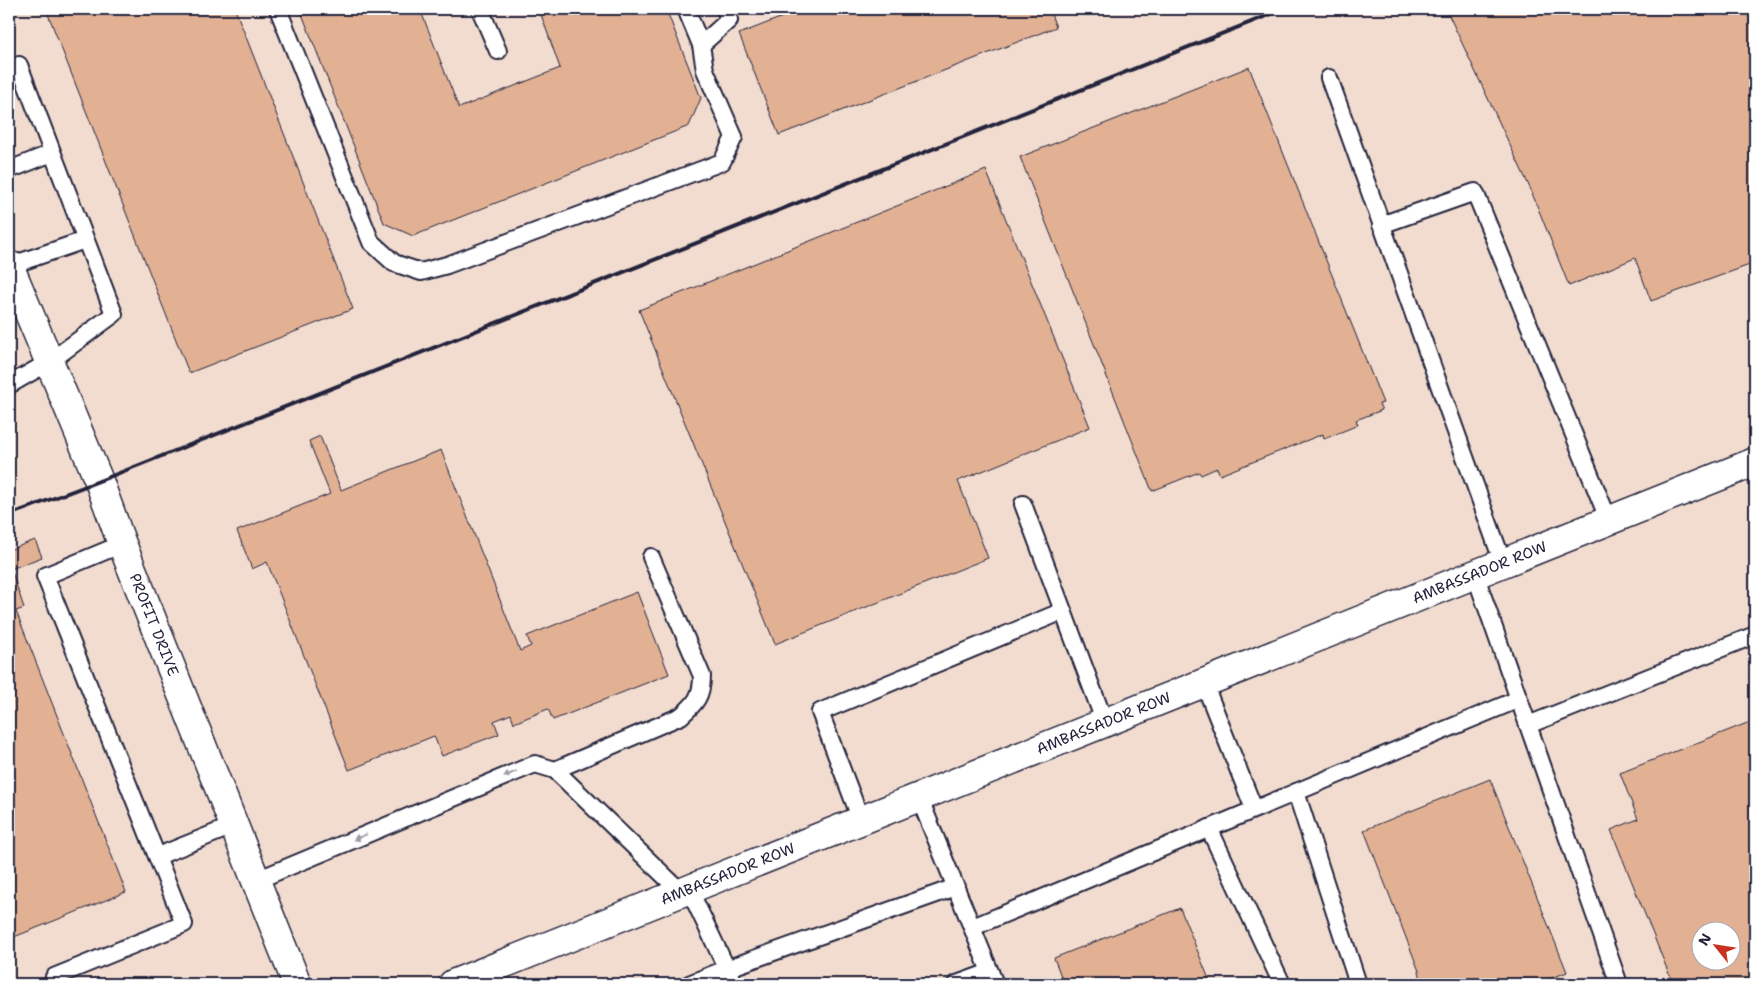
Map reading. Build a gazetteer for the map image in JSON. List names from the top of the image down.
{
  "streets": {
    "street": ["AMBASSADOR ROW", "PROFIT DRIVE"]
  },
  "north": "top left"
}
